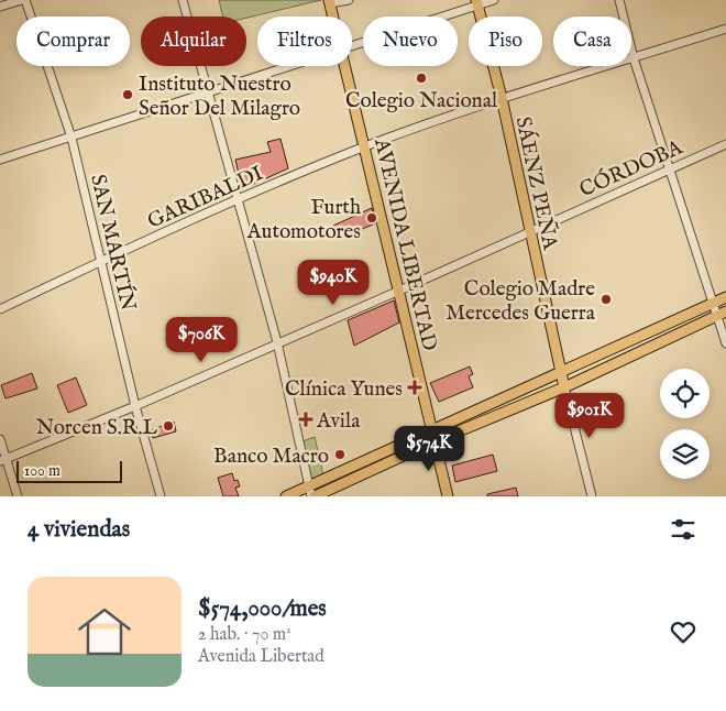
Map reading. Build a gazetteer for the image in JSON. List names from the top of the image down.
{
  "streets": {
    "main road": ["SÁENZ PEÑA", "AVENIDA LIBERTAD"],
    "street": ["CÓRDOBA", "GARIBALDI", "SAN MARTÍN"]
  },
  "crossings": [
    ["CÓRDOBA", "SÁENZ PEÑA"],
    ["CÓRDOBA", "SAN MARTÍN"],
    ["CÓRDOBA", "AVENIDA LIBERTAD"],
    ["SÁENZ PEÑA", "GARIBALDI"],
    ["GARIBALDI", "SAN MARTÍN"],
    ["GARIBALDI", "AVENIDA LIBERTAD"]
  ],
  "places": {
    "other": [
      "Colegio Nacional",
      "Instituto Nuestro Señor Del Milagro",
      "Furth Automotores",
      "Colegio Madre Mercedes Guerra",
      "Norcen S.R.L",
      "Banco Macro"
    ],
    "health": ["Clínica Yunes", "Avila"]
  },
  "scale_bar": "100 m",
  "page": {
    "chip": [
      "Comprar",
      "Alquilar",
      "Filtros",
      "Nuevo",
      "Piso",
      "Casa"
    ],
    "price": [
      "$940K",
      "$706K",
      "$901K",
      "$574K"
    ],
    "scale": "100 m",
    "heading": "4 viviendas",
    "list": [
      {
        "name": "$574,000/mes",
        "note": "2 hab. · 70 m² · Avenida Libertad"
      }
    ]
  }
}
